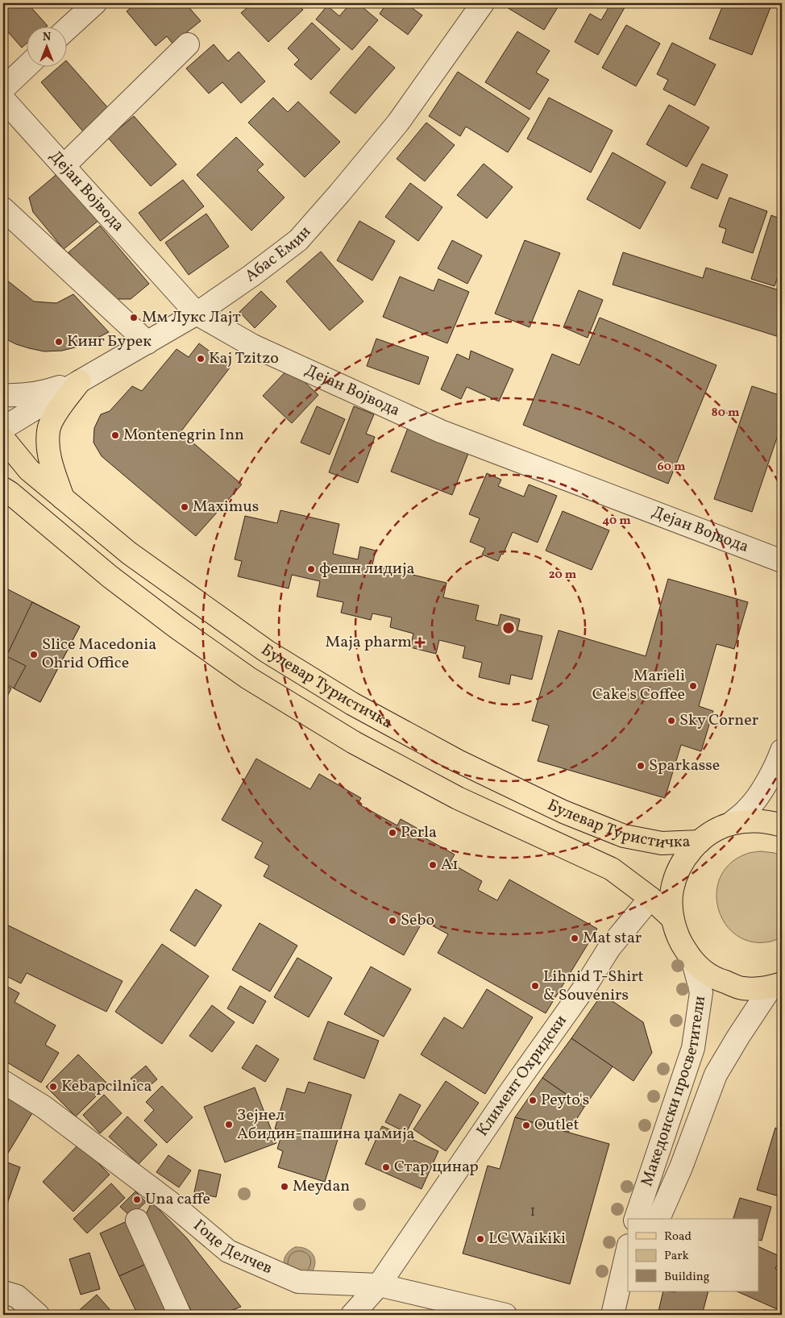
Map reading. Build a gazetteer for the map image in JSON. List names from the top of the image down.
{
  "streets": {
    "main road": ["Булевар Туристичка"],
    "street": [
      "Дејан Војвода",
      "Абас Емин",
      "Климент Охридски",
      "Македонски просветители",
      "Гоце Делчев"
    ]
  },
  "crossings": [
    ["Дејан Војвода", "Абас Емин"],
    ["Булевар Туристичка", "Климент Охридски"],
    ["Климент Охридски", "Гоце Делчев"]
  ],
  "places": {
    "other": [
      "Мм Лукс Лајт",
      "Кинг Бурек",
      "Kaj Tzitzo",
      "Montenegrin Inn",
      "Maximus",
      "фешн лидија",
      "Slice Macedonia Ohrid Office",
      "Marieli Cake's Coffee",
      "Sky Corner",
      "Sparkasse",
      "Perla",
      "A1",
      "Sebo",
      "Mat star",
      "Lihnid T-Shirt & Souvenirs",
      "Kebapcilnica",
      "Peyto's",
      "Зејнел Абидин-пашина џамија",
      "Outlet",
      "Стар цинар",
      "Meydan",
      "Una caffe",
      "LC Waikiki"
    ],
    "health": ["Maja pharm"]
  },
  "house_numbers": ["1"],
  "legend": ["Road", "Park", "Building"],
  "north": "top",
  "rings": [
    "80 m",
    "60 m",
    "40 m",
    "20 m"
  ]
}
